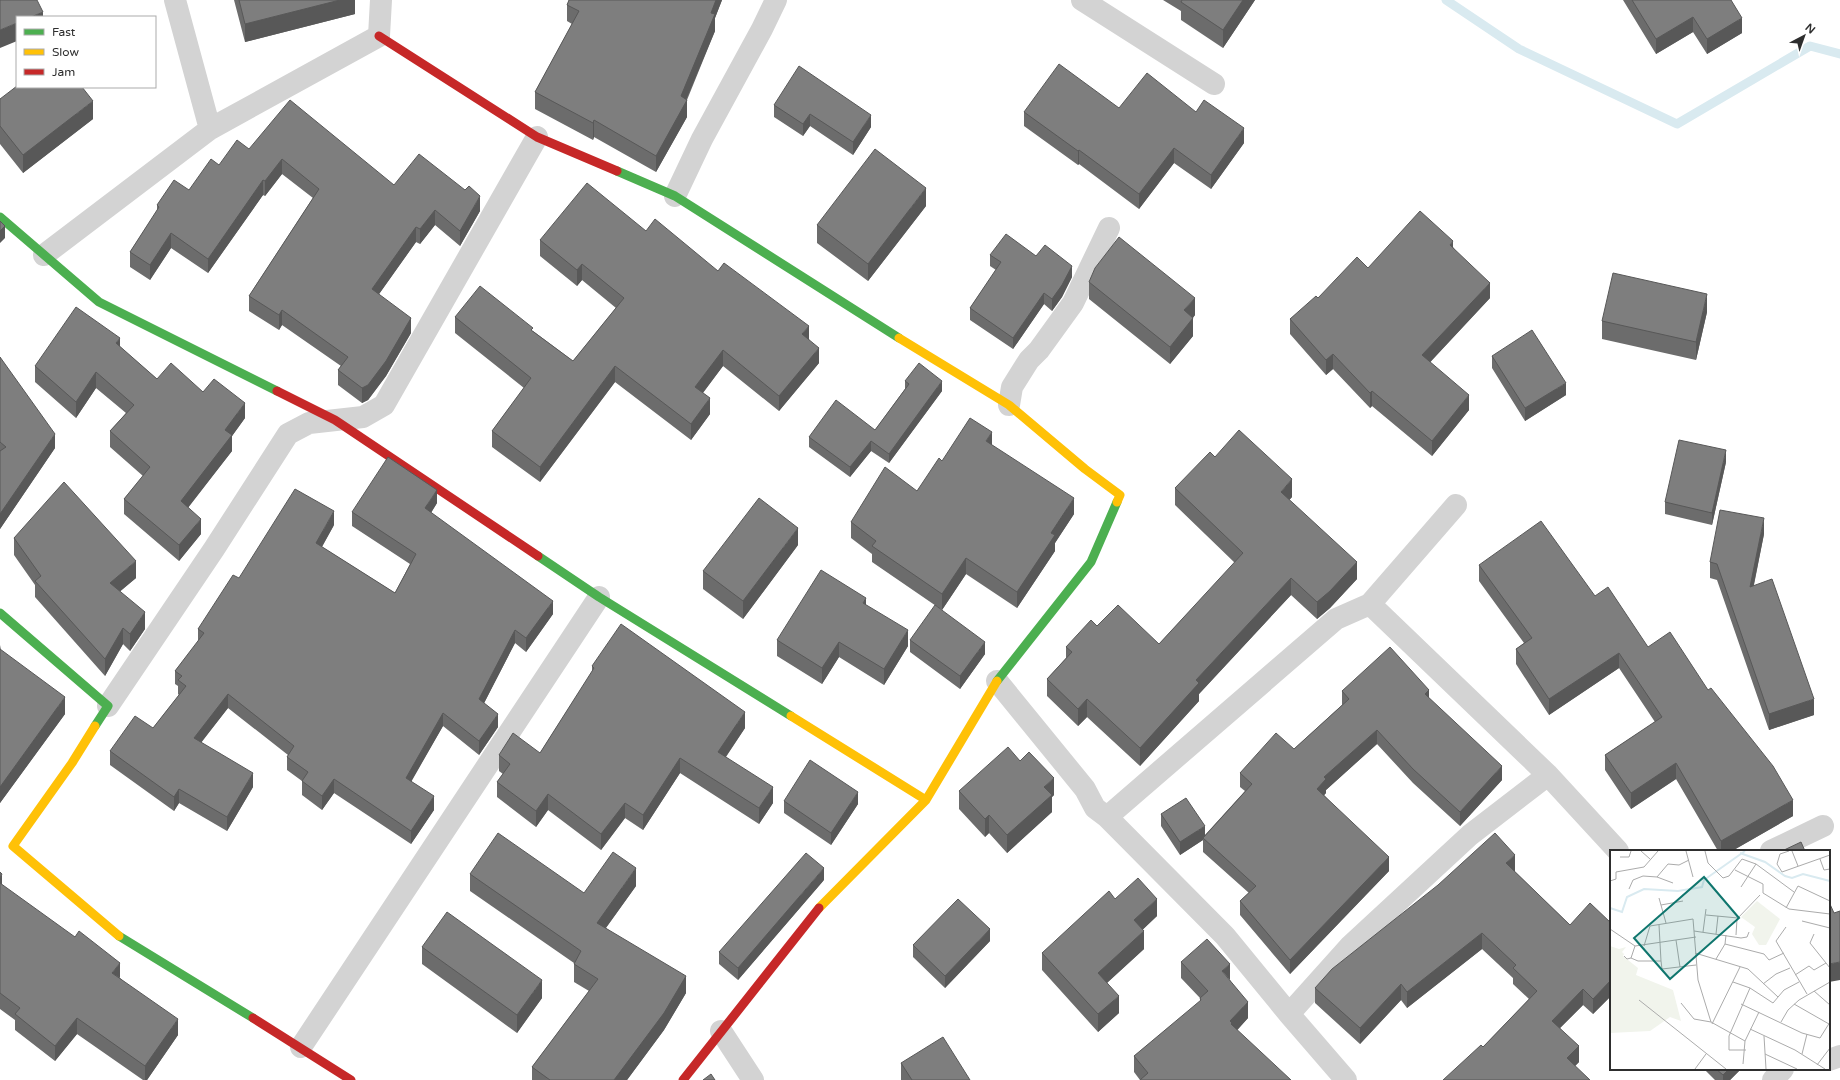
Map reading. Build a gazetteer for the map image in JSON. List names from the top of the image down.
{
  "legend": ["Fast", "Slow", "Jam"],
  "north": "top right"
}
